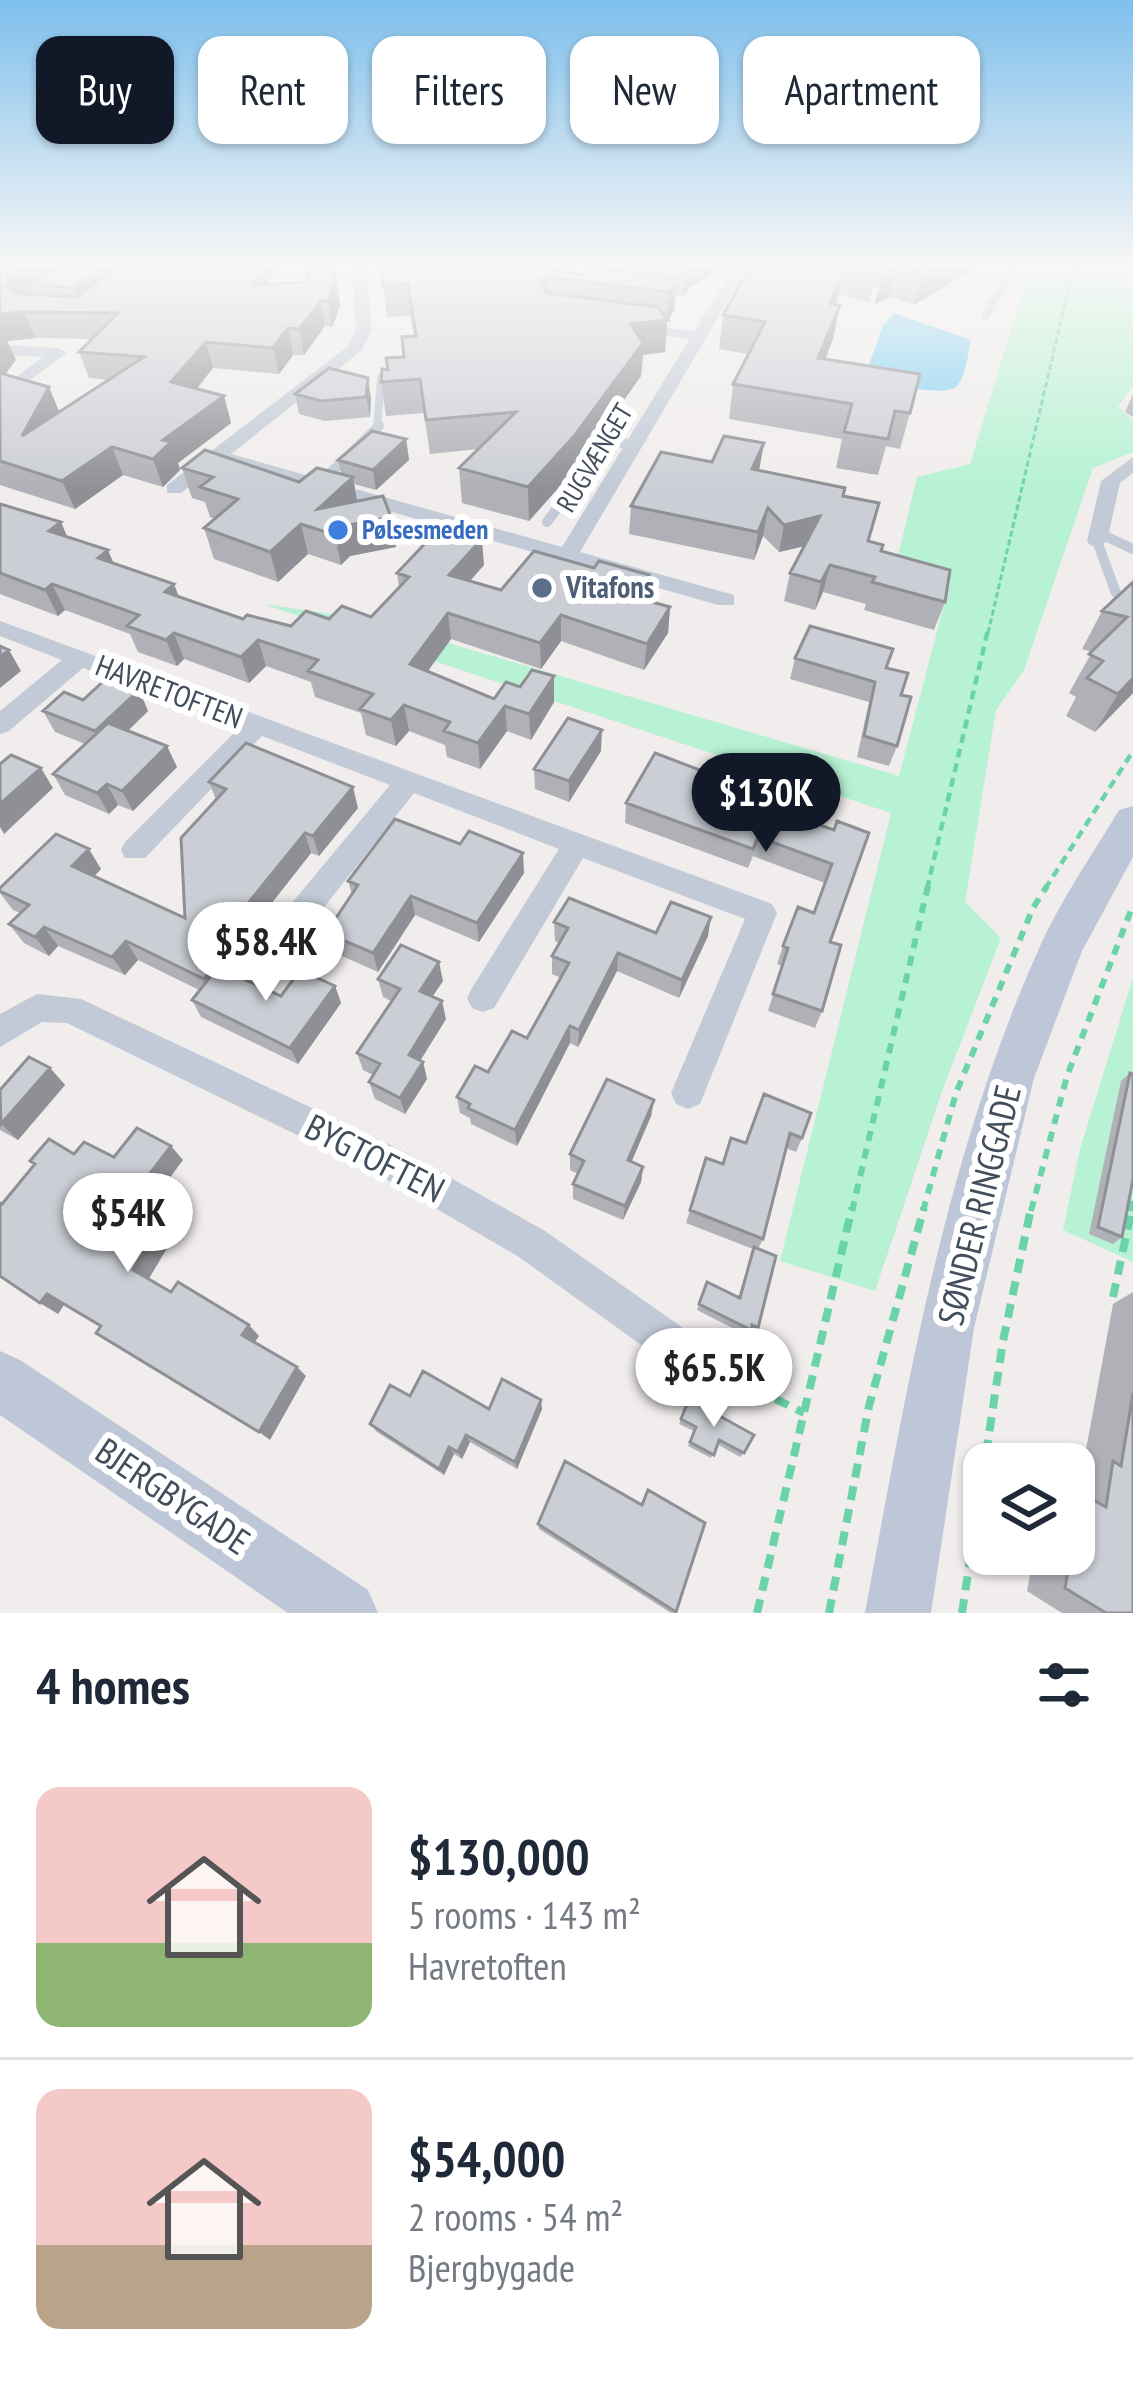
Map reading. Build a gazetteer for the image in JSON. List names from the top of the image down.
{
  "streets": {
    "street": [
      "RUGVÆNGET",
      "HAVRETOFTEN",
      "BYGTOFTEN",
      "SØNDER RINGGADE",
      "BJERGBYGADE"
    ]
  },
  "places": ["Pølsesmeden", "Vitafons"],
  "page": {
    "chip": [
      "Buy",
      "Rent",
      "Filters",
      "New",
      "Apartment"
    ],
    "price": [
      "$130K",
      "$58.4K",
      "$54K",
      "$65.5K"
    ],
    "heading": "4 homes",
    "list": [
      {
        "name": "$130,000",
        "note": "5 rooms · 143 m² · Havretoften"
      },
      {
        "name": "$54,000",
        "note": "2 rooms · 54 m² · Bjergbygade"
      }
    ]
  }
}
